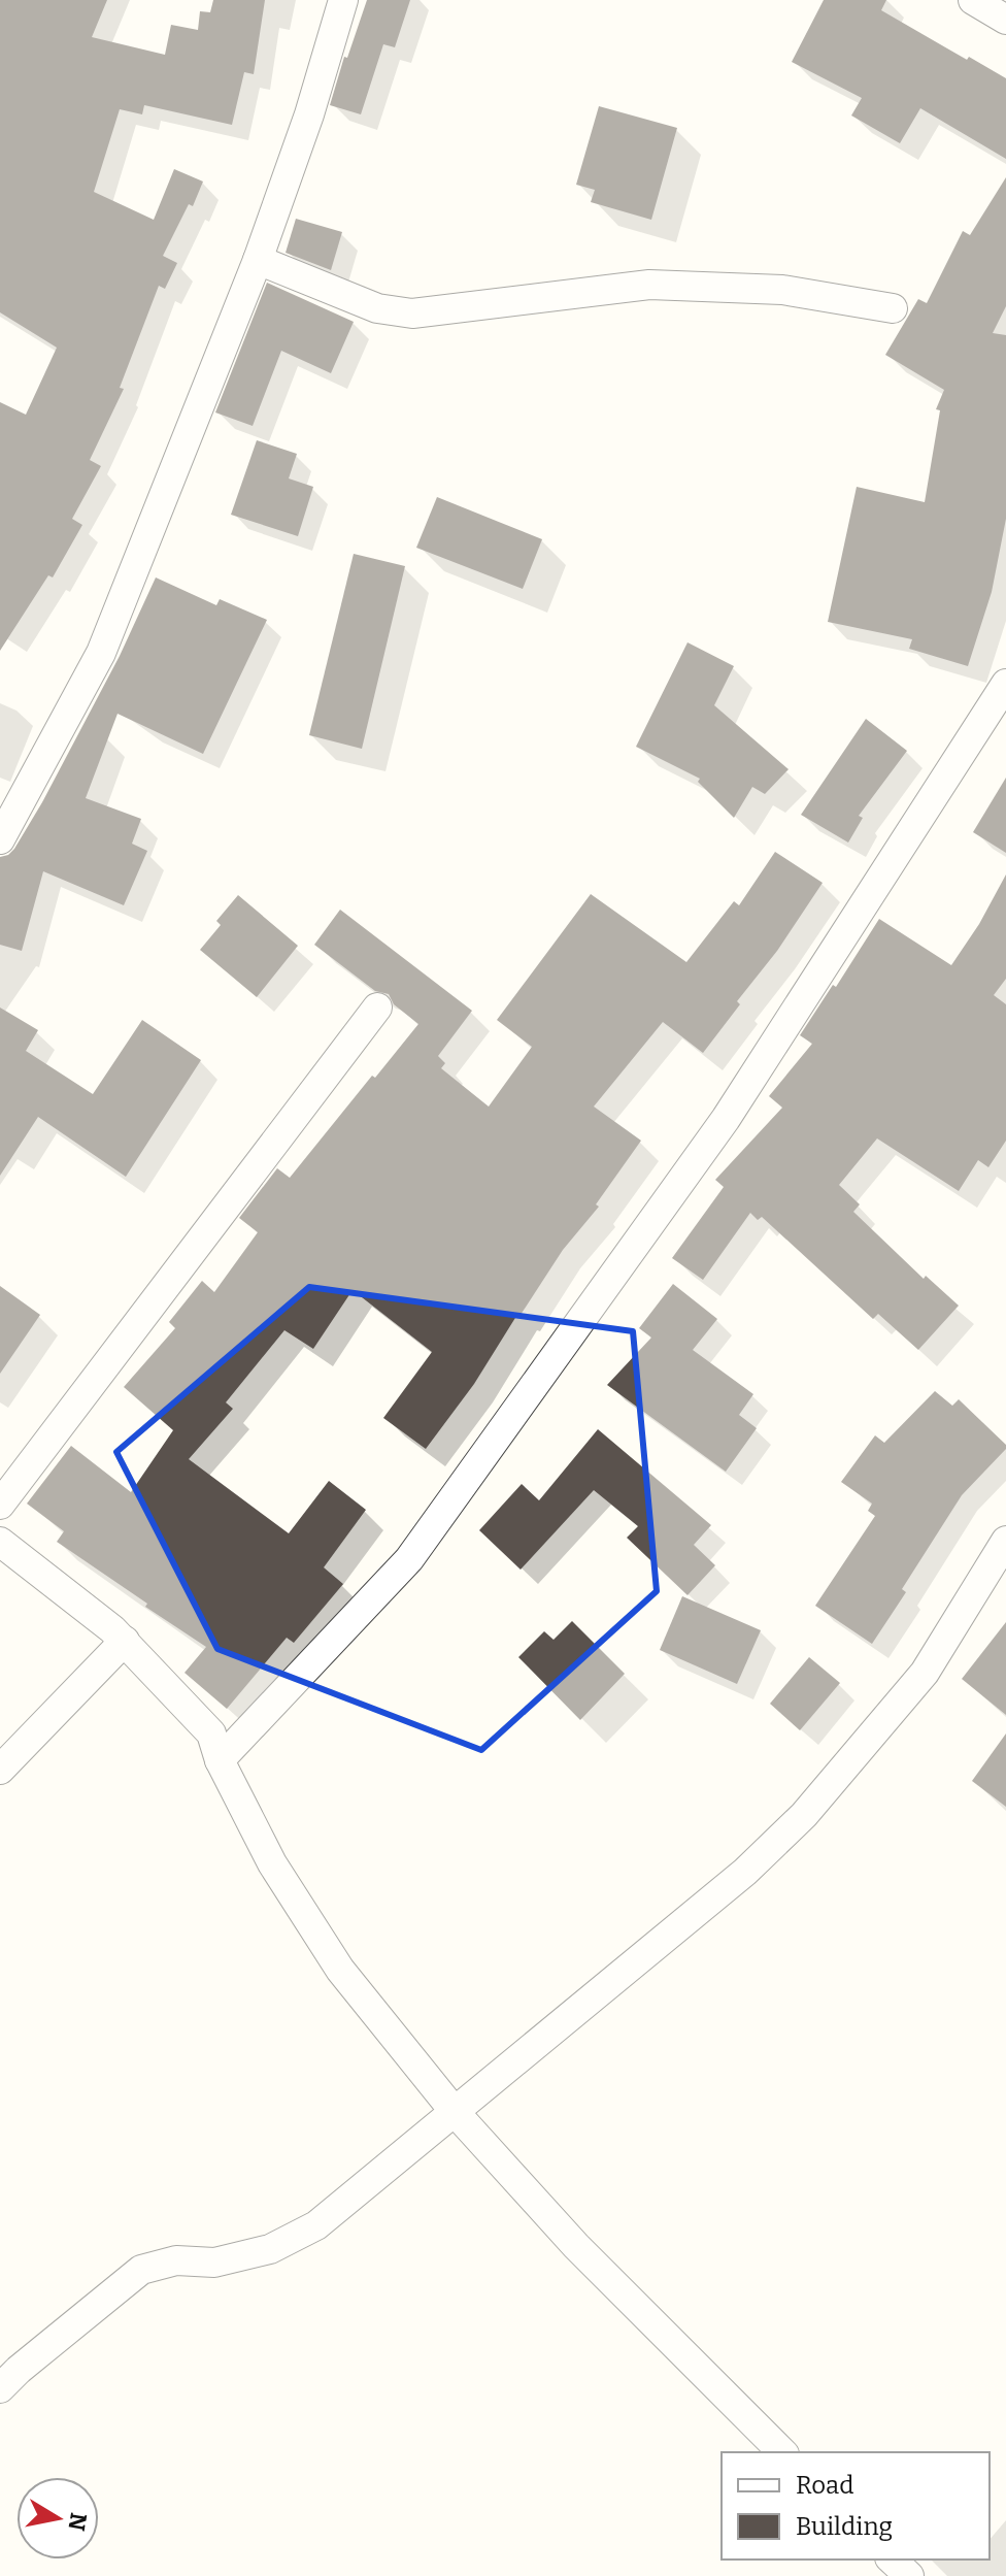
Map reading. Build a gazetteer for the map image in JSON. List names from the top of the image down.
{
  "legend": ["Road", "Building"],
  "north": "right"
}
